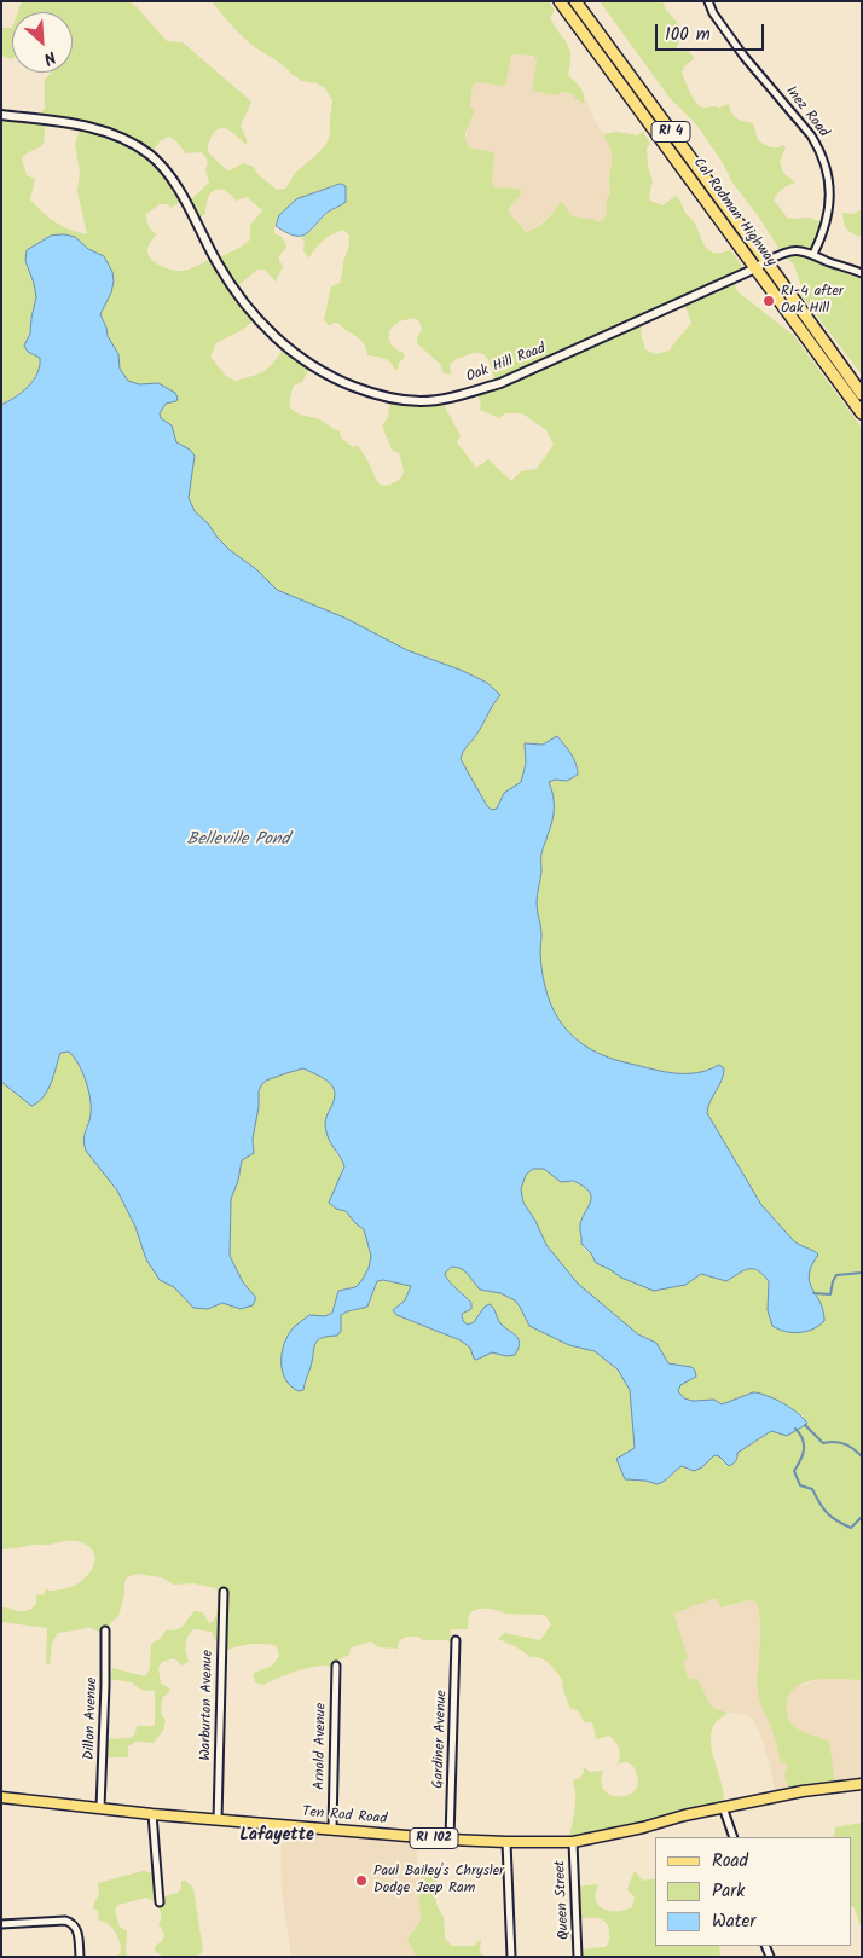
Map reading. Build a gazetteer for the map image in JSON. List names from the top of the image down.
{
  "streets": {
    "highway": ["RI 4", "Col Rodman Highway"],
    "main road": ["Ten Rod Road", "RI 102"],
    "street": [
      "Inez Road",
      "Oak Hill Road",
      "Warburton Avenue",
      "Dillon Avenue",
      "Gardiner Avenue",
      "Arnold Avenue",
      "Queen Street"
    ]
  },
  "crossings": [
    ["Inez Road", "Oak Hill Road"],
    ["Col Rodman Highway", "Oak Hill Road"],
    ["Warburton Avenue", "Ten Rod Road"],
    ["Dillon Avenue", "Ten Rod Road"],
    ["Gardiner Avenue", "Ten Rod Road"],
    ["Arnold Avenue", "Ten Rod Road"],
    ["Ten Rod Road", "Queen Street"]
  ],
  "districts": ["Lafayette"],
  "water": ["Belleville Pond"],
  "places": ["RI-4 after Oak Hill", "Paul Bailey's Chrysler Dodge Jeep Ram"],
  "legend": ["Road", "Park", "Water"],
  "scale_bar": "100 m",
  "north": "bottom right"
}
